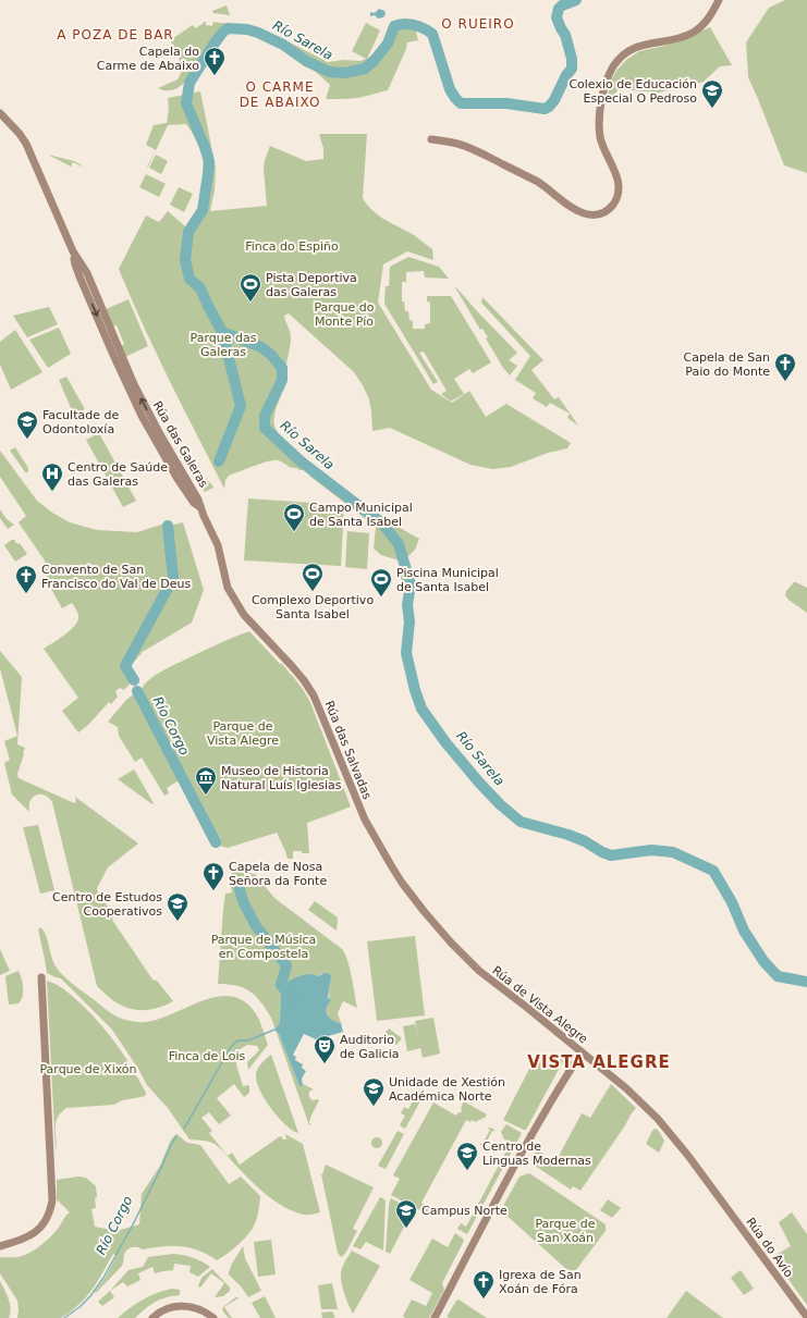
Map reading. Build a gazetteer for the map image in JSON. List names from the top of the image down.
{
  "streets": {
    "main road": [
      "Rúa das Galeras",
      "Rúa das Salvadas",
      "Rúa de Vista Alegre",
      "Rúa do Avío"
    ]
  },
  "crossings": [
    ["Rúa das Galeras", "Rúa das Salvadas"],
    ["Rúa das Salvadas", "Rúa de Vista Alegre"],
    ["Rúa de Vista Alegre", "Rúa do Avío"]
  ],
  "districts": [
    "O RUEIRO",
    "A POZA DE BAR",
    "O CARME DE ABAIXO",
    "VISTA ALEGRE"
  ],
  "water": ["Río Sarela", "Río Corgo"],
  "parks": [
    "Finca do Espiño",
    "Parque do Monte Pío",
    "Parque das Galeras",
    "Parque de Vista Alegre",
    "Parque de Música en Compostela",
    "Finca de Lois",
    "Parque de Xixón",
    "Parque de San Xoán"
  ],
  "places": {
    "church": [
      "Capela do Carme de Abaixo",
      "Capela de San Paio do Monte",
      "Convento de San Francisco do Val de Deus",
      "Capela de Nosa Señora da Fonte",
      "Igrexa de San Xoán de Fóra"
    ],
    "school or university": [
      "Colexio de Educación Especial O Pedroso",
      "Facultade de Odontoloxía",
      "Centro de Estudos Cooperativos",
      "Unidade de Xestión Académica Norte",
      "Centro de Linguas Modernas",
      "Campus Norte"
    ],
    "sports": [
      "Pista Deportiva das Galeras",
      "Campo Municipal de Santa Isabel",
      "Complexo Deportivo Santa Isabel",
      "Piscina Municipal de Santa Isabel"
    ],
    "hospital": ["Centro de Saúde das Galeras"],
    "museum": ["Museo de Historia Natural Luís Iglesias"],
    "theatre": ["Auditorio de Galicia"]
  }
}
